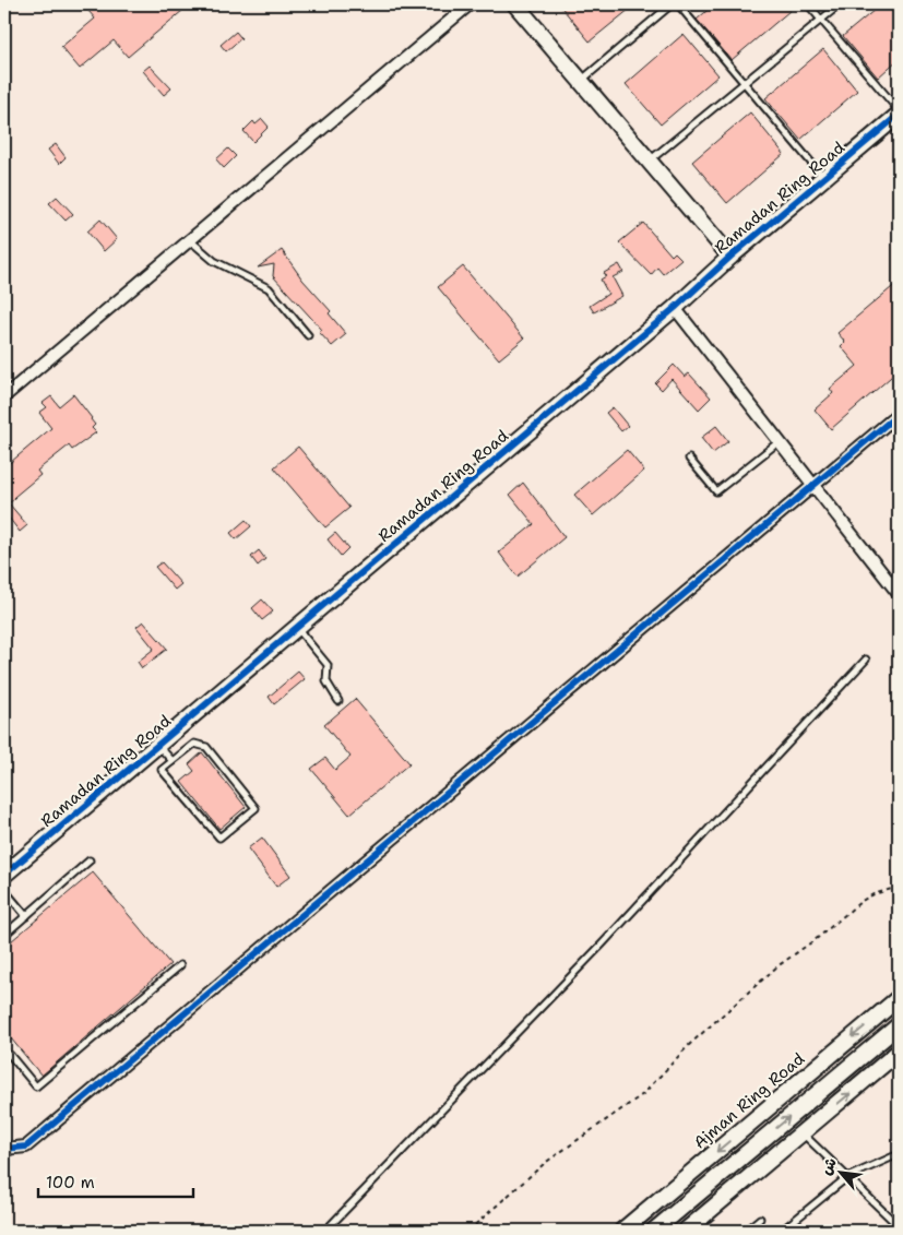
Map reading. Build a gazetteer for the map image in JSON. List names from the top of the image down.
{
  "streets": {
    "street": ["Ramadan Ring Road", "Ajman Ring Road"]
  },
  "scale_bar": "100 m",
  "north": "top left"
}
